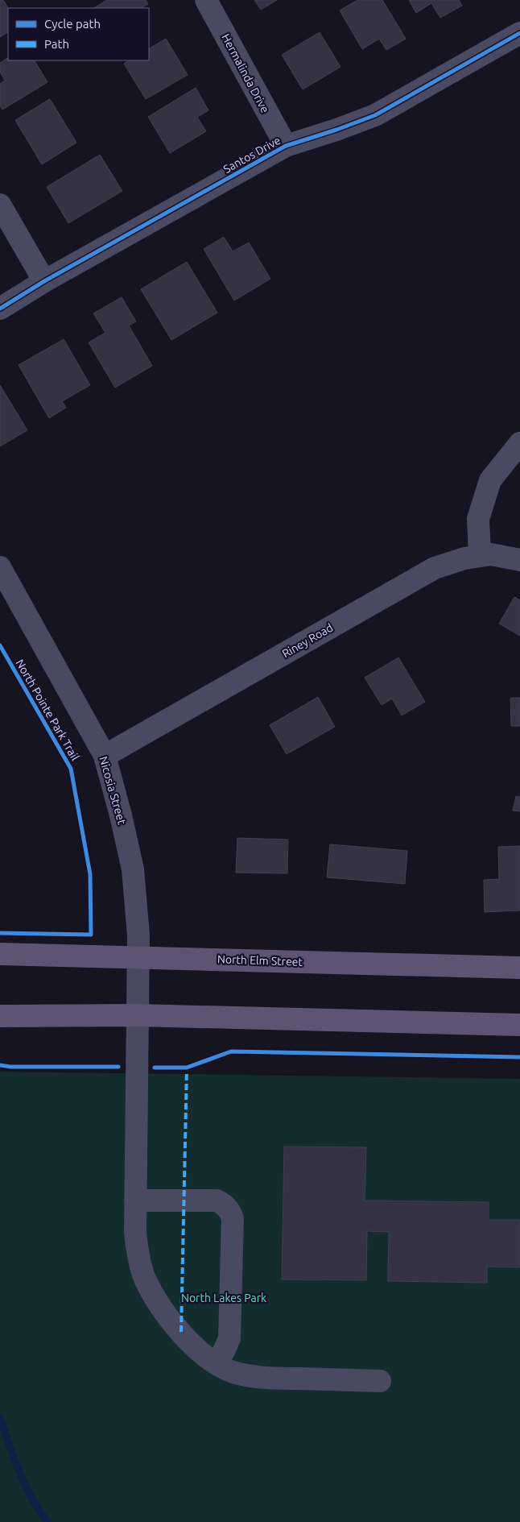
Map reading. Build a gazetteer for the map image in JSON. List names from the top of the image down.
{
  "streets": {
    "main road": ["North Elm Street"],
    "street": [
      "Hermalinda Drive",
      "Santos Drive",
      "Riney Road",
      "Nicosia Street"
    ],
    "cycle path": ["North Pointe Park Trail"]
  },
  "crossings": [
    ["Hermalinda Drive", "Santos Drive"],
    ["Riney Road", "Nicosia Street"],
    ["Nicosia Street", "North Elm Street"]
  ],
  "parks": ["North Lakes Park"],
  "legend": ["Cycle path", "Path"]
}
